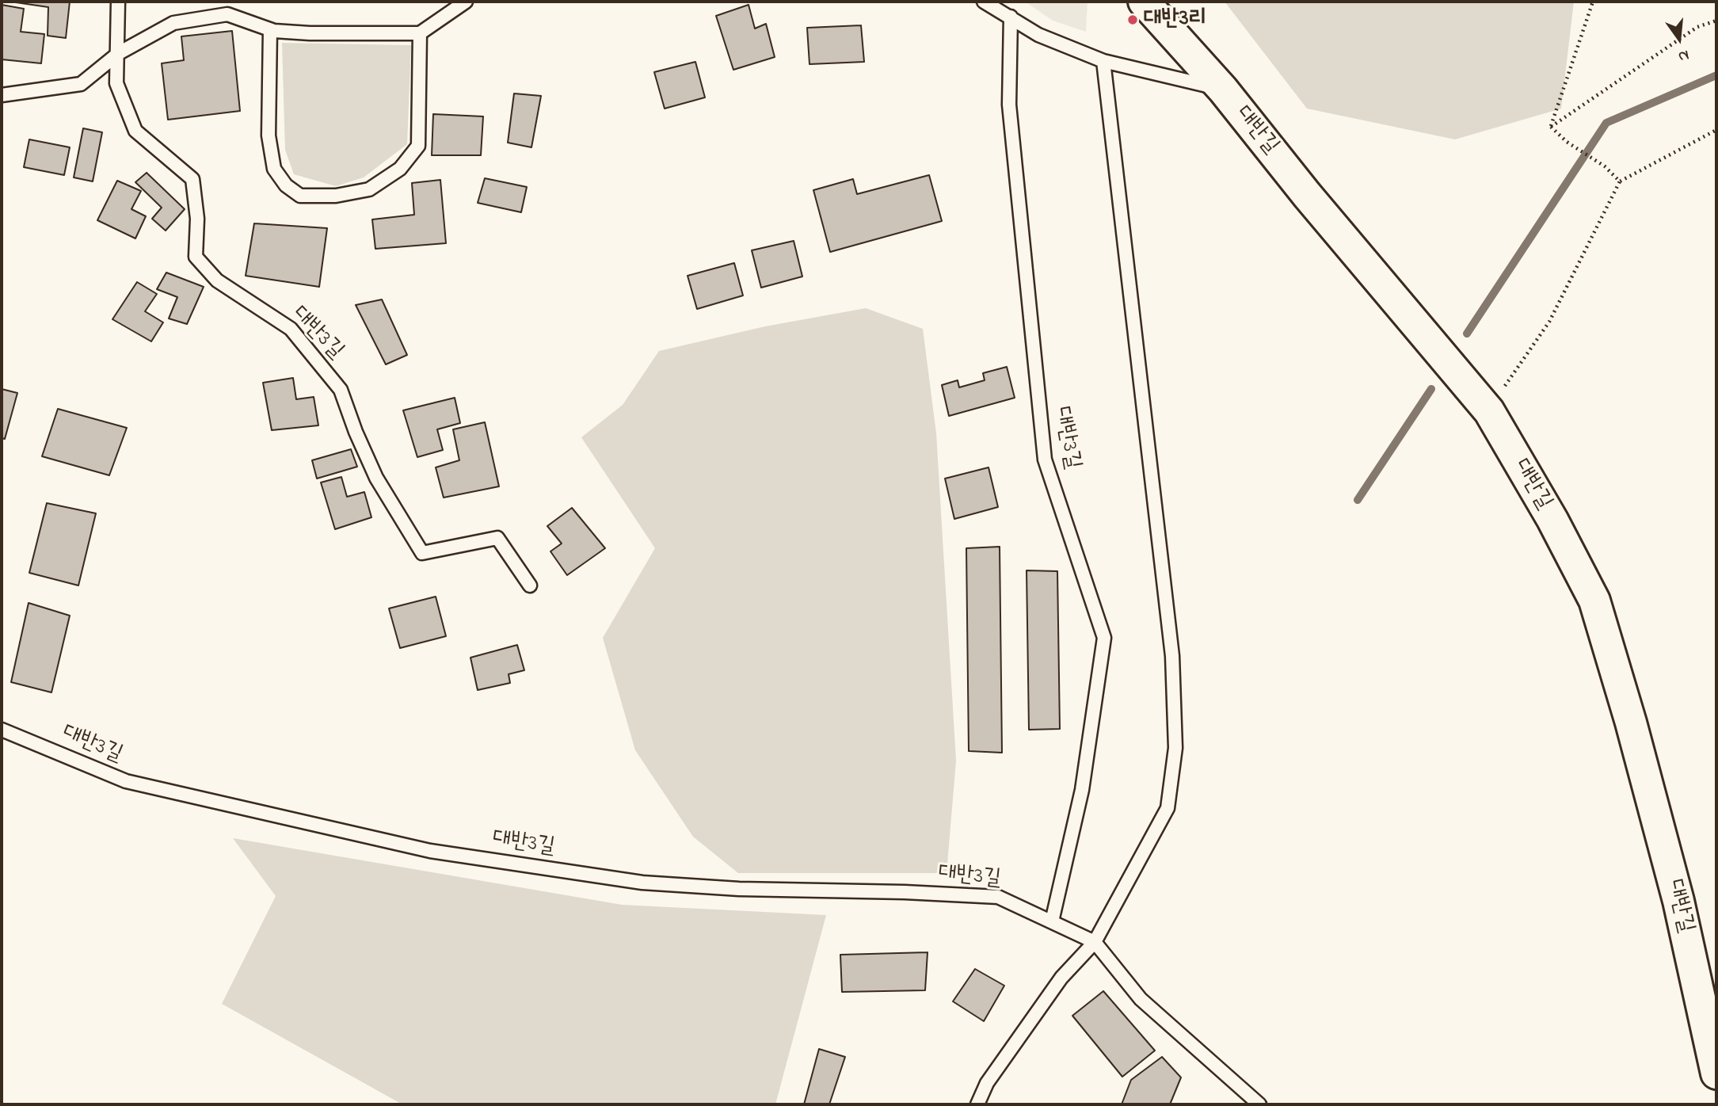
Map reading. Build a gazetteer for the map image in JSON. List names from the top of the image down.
{
  "streets": {
    "street": ["대반길"],
    "lane": ["대반3길"]
  },
  "places": ["대반3리"],
  "north": "bottom"
}
